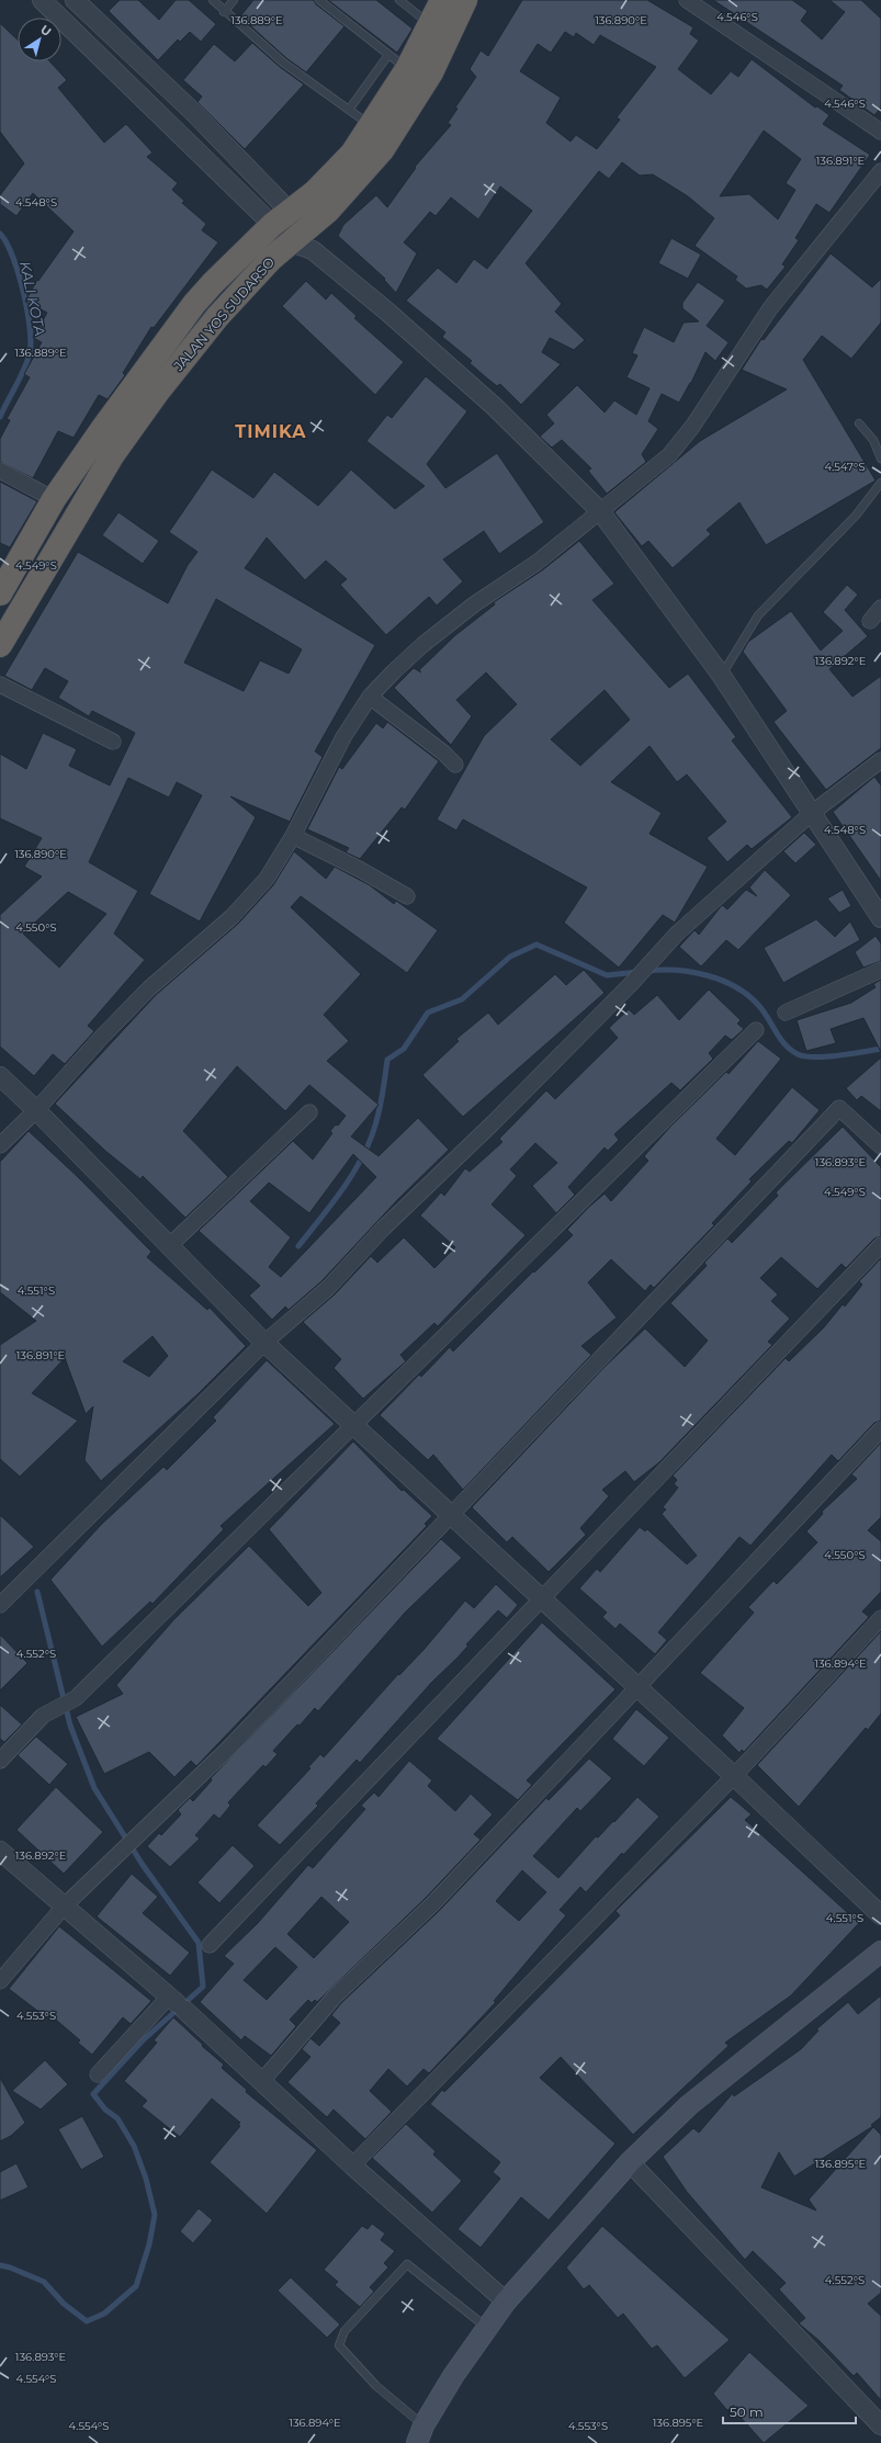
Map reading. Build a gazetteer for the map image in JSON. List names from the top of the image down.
{
  "streets": {
    "highway": ["JALAN YOS SUDARSO"]
  },
  "districts": ["TIMIKA"],
  "water": ["KALI KOTA"],
  "scale_bar": "50 m",
  "north": "top right",
  "coordinates": [
    "4.546°S",
    "136.889°E",
    "136.890°E",
    "136.891°E",
    "4.548°S",
    "4.547°S",
    "4.549°S",
    "136.892°E",
    "4.550°S",
    "136.893°E",
    "4.551°S",
    "4.552°S",
    "136.894°E",
    "4.553°S",
    "136.895°E",
    "4.554°S"
  ]
}
